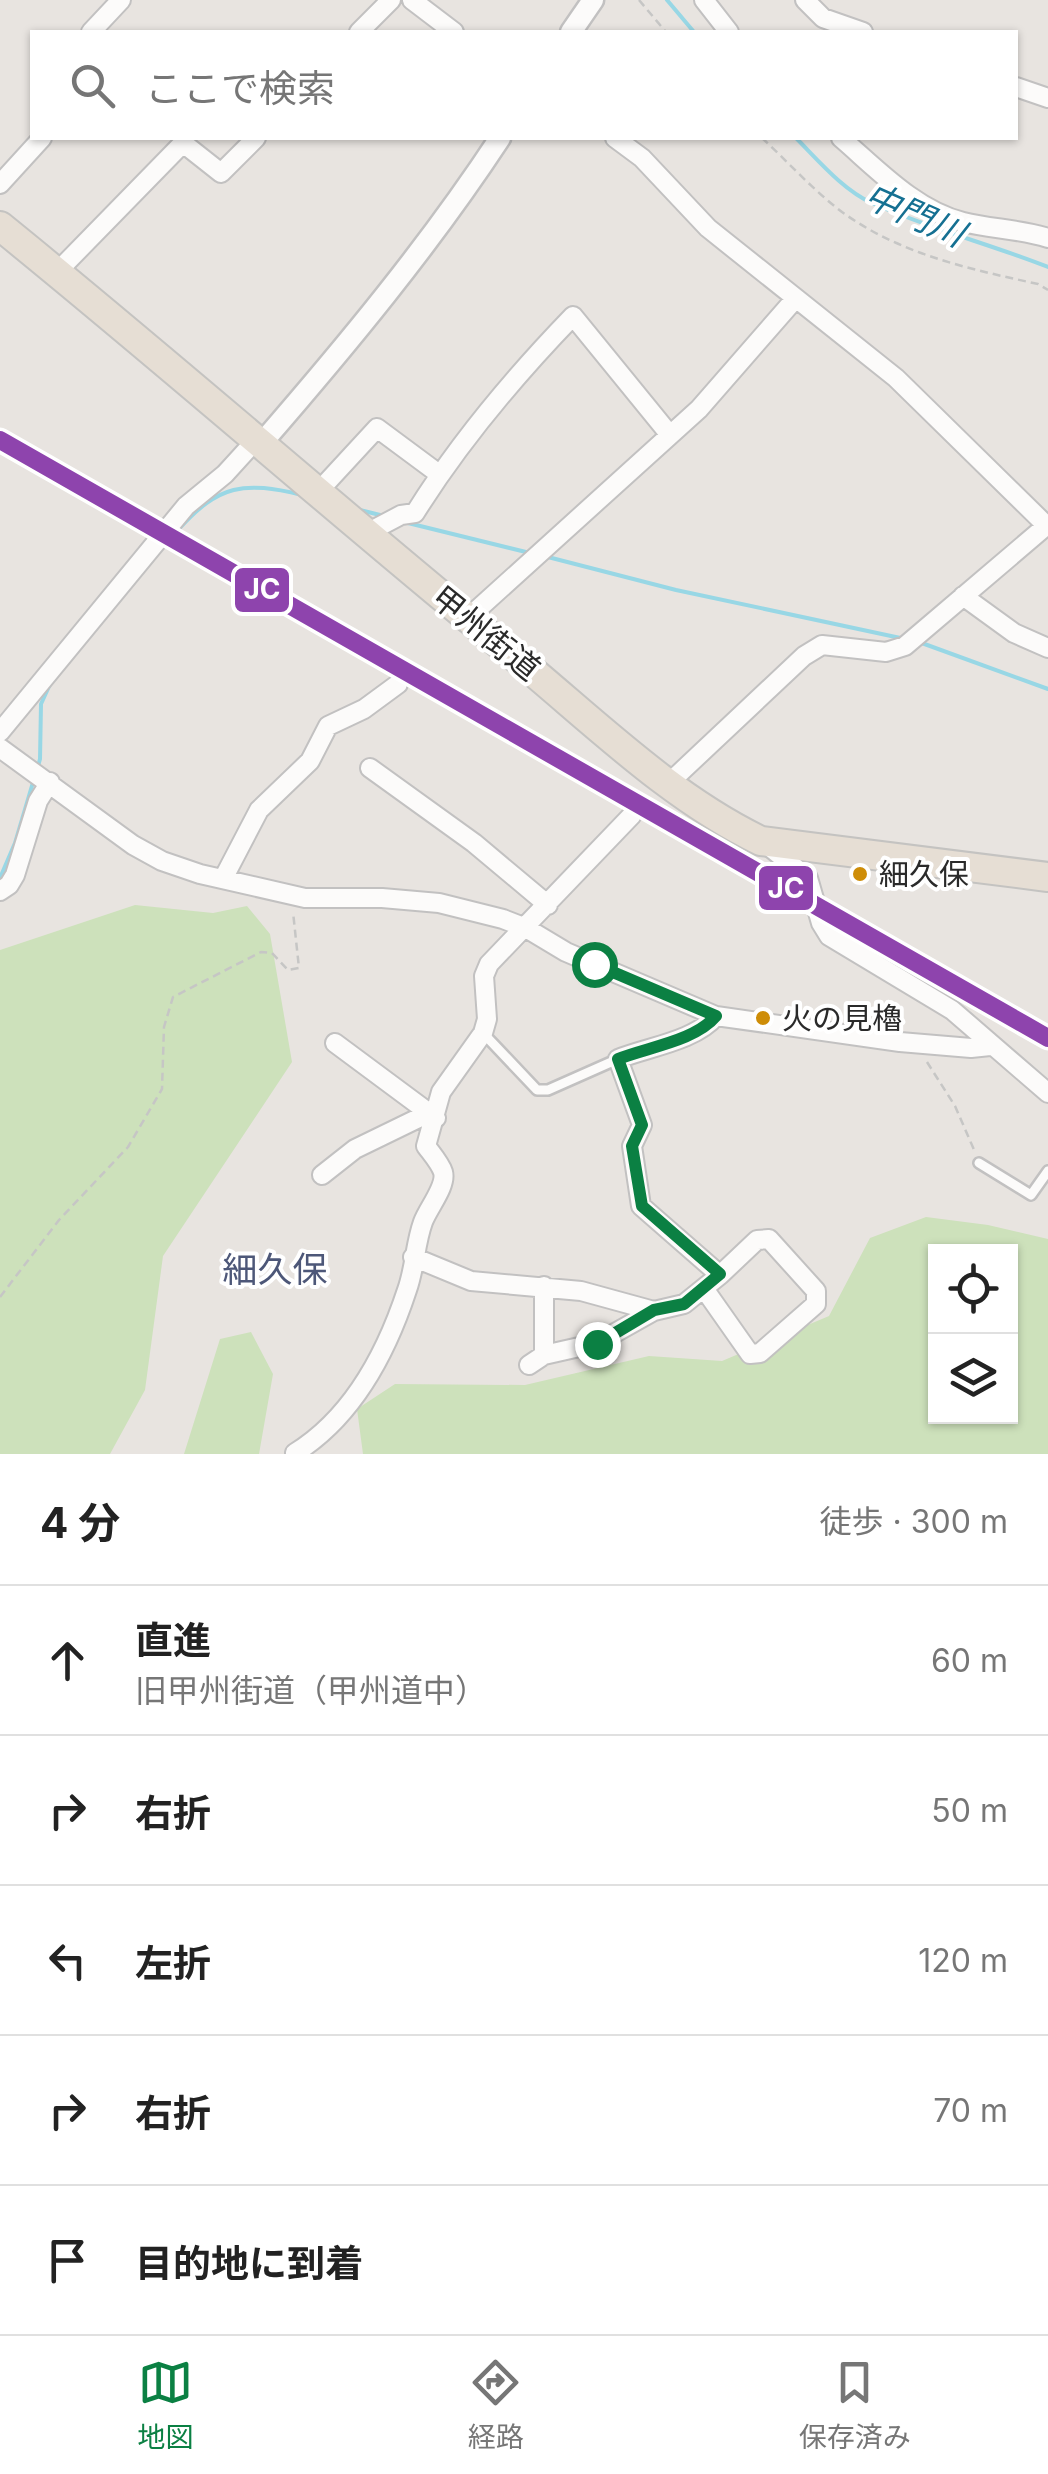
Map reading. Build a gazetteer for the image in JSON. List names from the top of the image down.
{
  "streets": {
    "highway": ["甲州街道"]
  },
  "districts": ["細久保"],
  "water": ["中門川"],
  "places": ["細久保", "火の見櫓"],
  "lines": ["transit line JC"],
  "page": {
    "search": "ここで検索",
    "heading": ["4 分", "徒歩 · 300 m"],
    "list": [
      ["直進", "旧甲州街道（甲州道中）", "60 m"],
      ["右折", "50 m"],
      ["左折", "120 m"],
      ["右折", "70 m"],
      "目的地に到着"
    ],
    "nav": ["地図", "経路", "保存済み"]
  }
}
